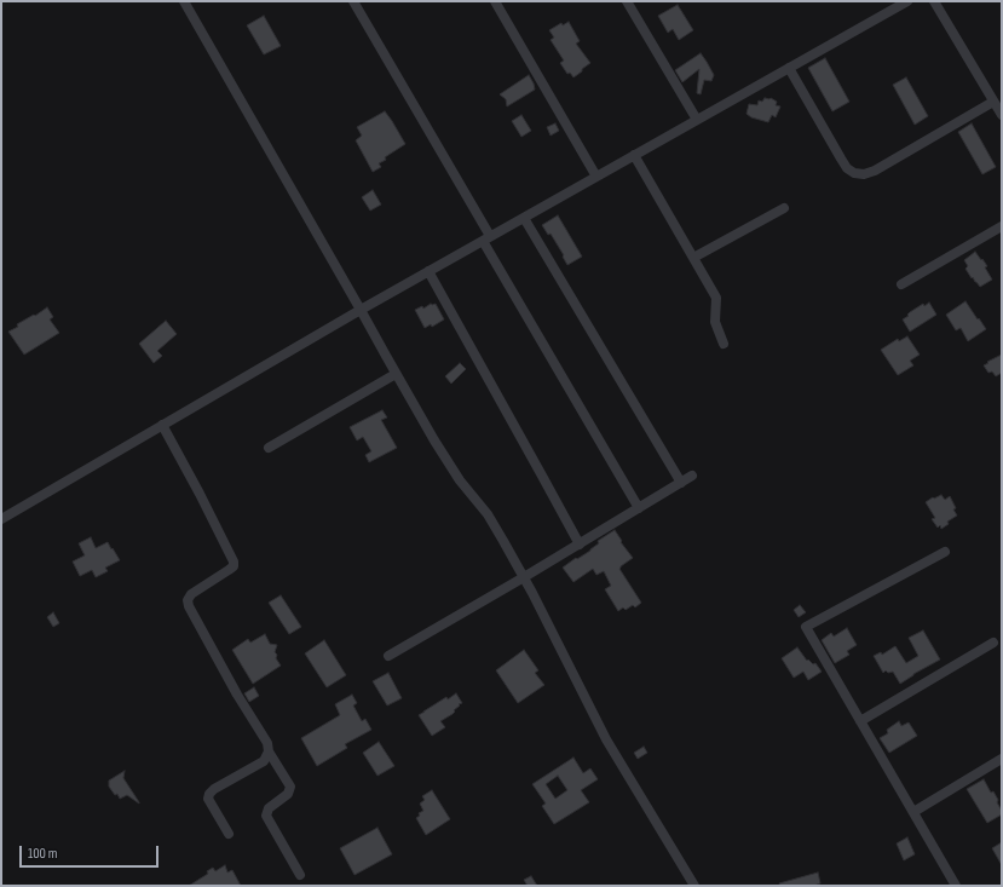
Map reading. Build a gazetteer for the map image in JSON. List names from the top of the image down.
{
  "scale_bar": "100 m"
}
